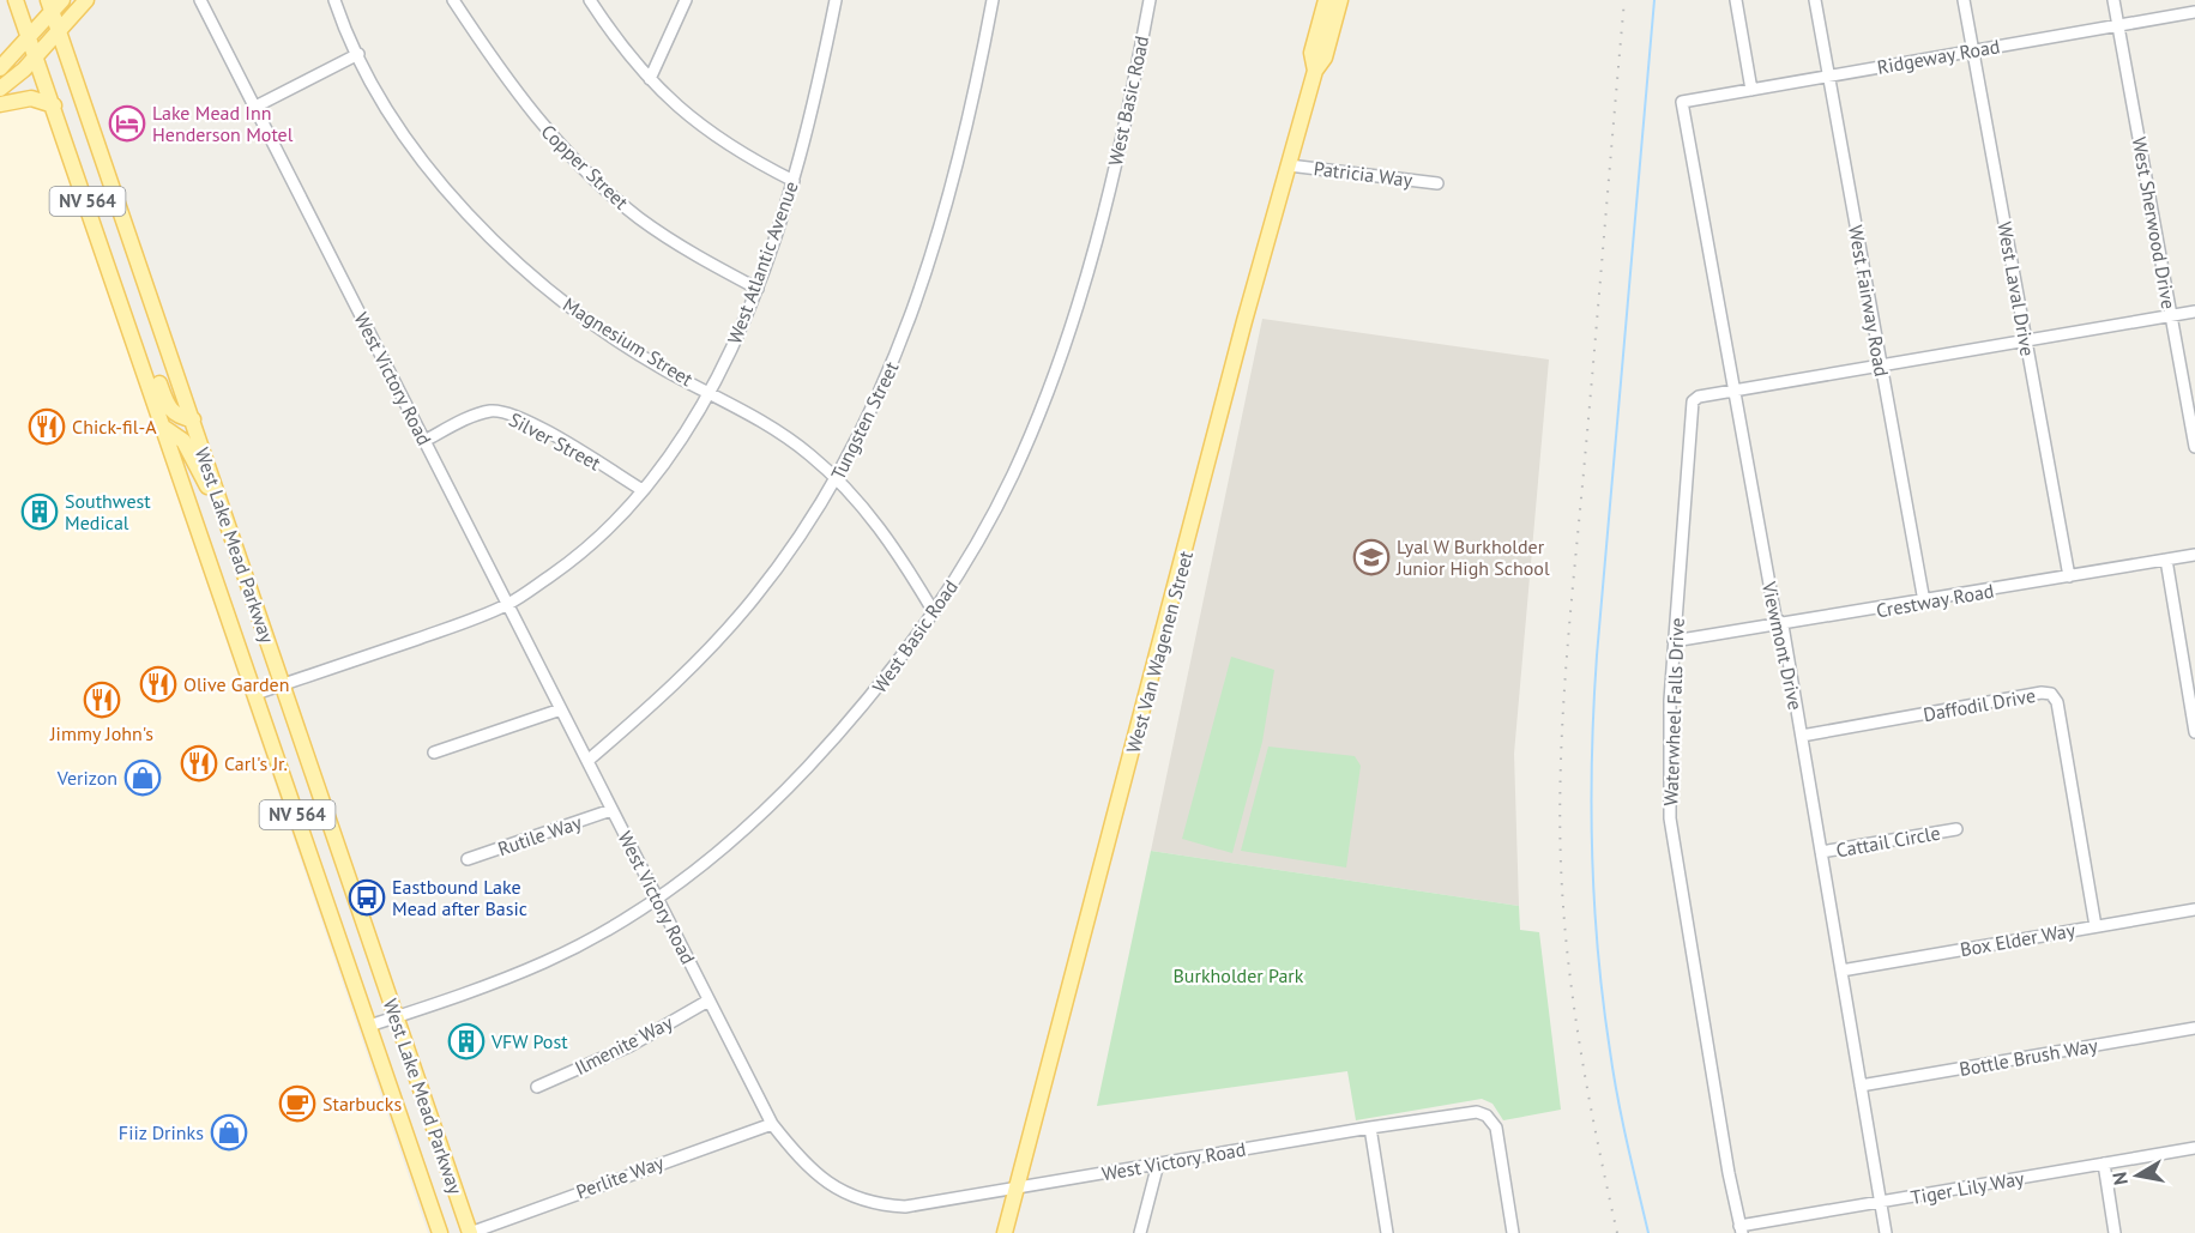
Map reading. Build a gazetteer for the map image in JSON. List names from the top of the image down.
{
  "streets": {
    "main road": ["NV 564", "West Lake Mead Parkway", "West Van Wagenen Street"],
    "street": [
      "Ridgeway Road",
      "West Basic Road",
      "Copper Street",
      "Patricia Way",
      "West Sherwood Drive",
      "West Atlantic Avenue",
      "West Laval Drive",
      "West Fairway Road",
      "Magnesium Street",
      "West Victory Road",
      "Tungsten Street",
      "Silver Street",
      "Crestway Road",
      "Viewmont Drive",
      "Daffodil Drive",
      "Waterwheel Falls Drive",
      "Rutile Way",
      "Cattail Circle",
      "Box Elder Way",
      "Ilmenite Way",
      "Bottle Brush Way",
      "Perlite Way",
      "Tiger Lily Way"
    ]
  },
  "crossings": [
    ["Ridgeway Road", "West Sherwood Drive"],
    ["Ridgeway Road", "West Laval Drive"],
    ["Ridgeway Road", "West Fairway Road"],
    ["Ridgeway Road", "Viewmont Drive"],
    ["West Basic Road", "Magnesium Street"],
    ["West Basic Road", "West Victory Road"],
    ["West Basic Road", "West Lake Mead Parkway"],
    ["Copper Street", "West Atlantic Avenue"],
    ["Patricia Way", "West Van Wagenen Street"],
    ["NV 564", "West Lake Mead Parkway"],
    ["West Atlantic Avenue", "Magnesium Street"],
    ["West Atlantic Avenue", "West Victory Road"],
    ["West Atlantic Avenue", "Silver Street"],
    ["West Atlantic Avenue", "West Lake Mead Parkway"],
    ["West Laval Drive", "Crestway Road"],
    ["West Fairway Road", "Crestway Road"],
    ["Magnesium Street", "Tungsten Street"],
    ["West Victory Road", "Tungsten Street"],
    ["West Victory Road", "Silver Street"],
    ["West Victory Road", "West Van Wagenen Street"],
    ["West Victory Road", "Rutile Way"],
    ["West Victory Road", "Ilmenite Way"],
    ["West Victory Road", "Perlite Way"],
    ["West Lake Mead Parkway", "Perlite Way"],
    ["Crestway Road", "Viewmont Drive"],
    ["Crestway Road", "Waterwheel Falls Drive"],
    ["Viewmont Drive", "Daffodil Drive"],
    ["Viewmont Drive", "Waterwheel Falls Drive"],
    ["Viewmont Drive", "Cattail Circle"],
    ["Viewmont Drive", "Box Elder Way"],
    ["Viewmont Drive", "Bottle Brush Way"],
    ["Viewmont Drive", "Tiger Lily Way"],
    ["Daffodil Drive", "Box Elder Way"],
    ["Waterwheel Falls Drive", "Tiger Lily Way"]
  ],
  "parks": ["Burkholder Park"],
  "places": {
    "hotel": ["Lake Mead Inn Henderson Motel"],
    "restaurant": [
      "Chick-fil-A",
      "Olive Garden",
      "Jimmy John's",
      "Carl's Jr."
    ],
    "building": ["Southwest Medical", "VFW Post"],
    "school or university": ["Lyal W Burkholder Junior High School"],
    "shop": ["Verizon", "Fiiz Drinks"],
    "bus stop": ["Eastbound Lake Mead after Basic"],
    "cafe": ["Starbucks"]
  },
  "north": "left"
}
